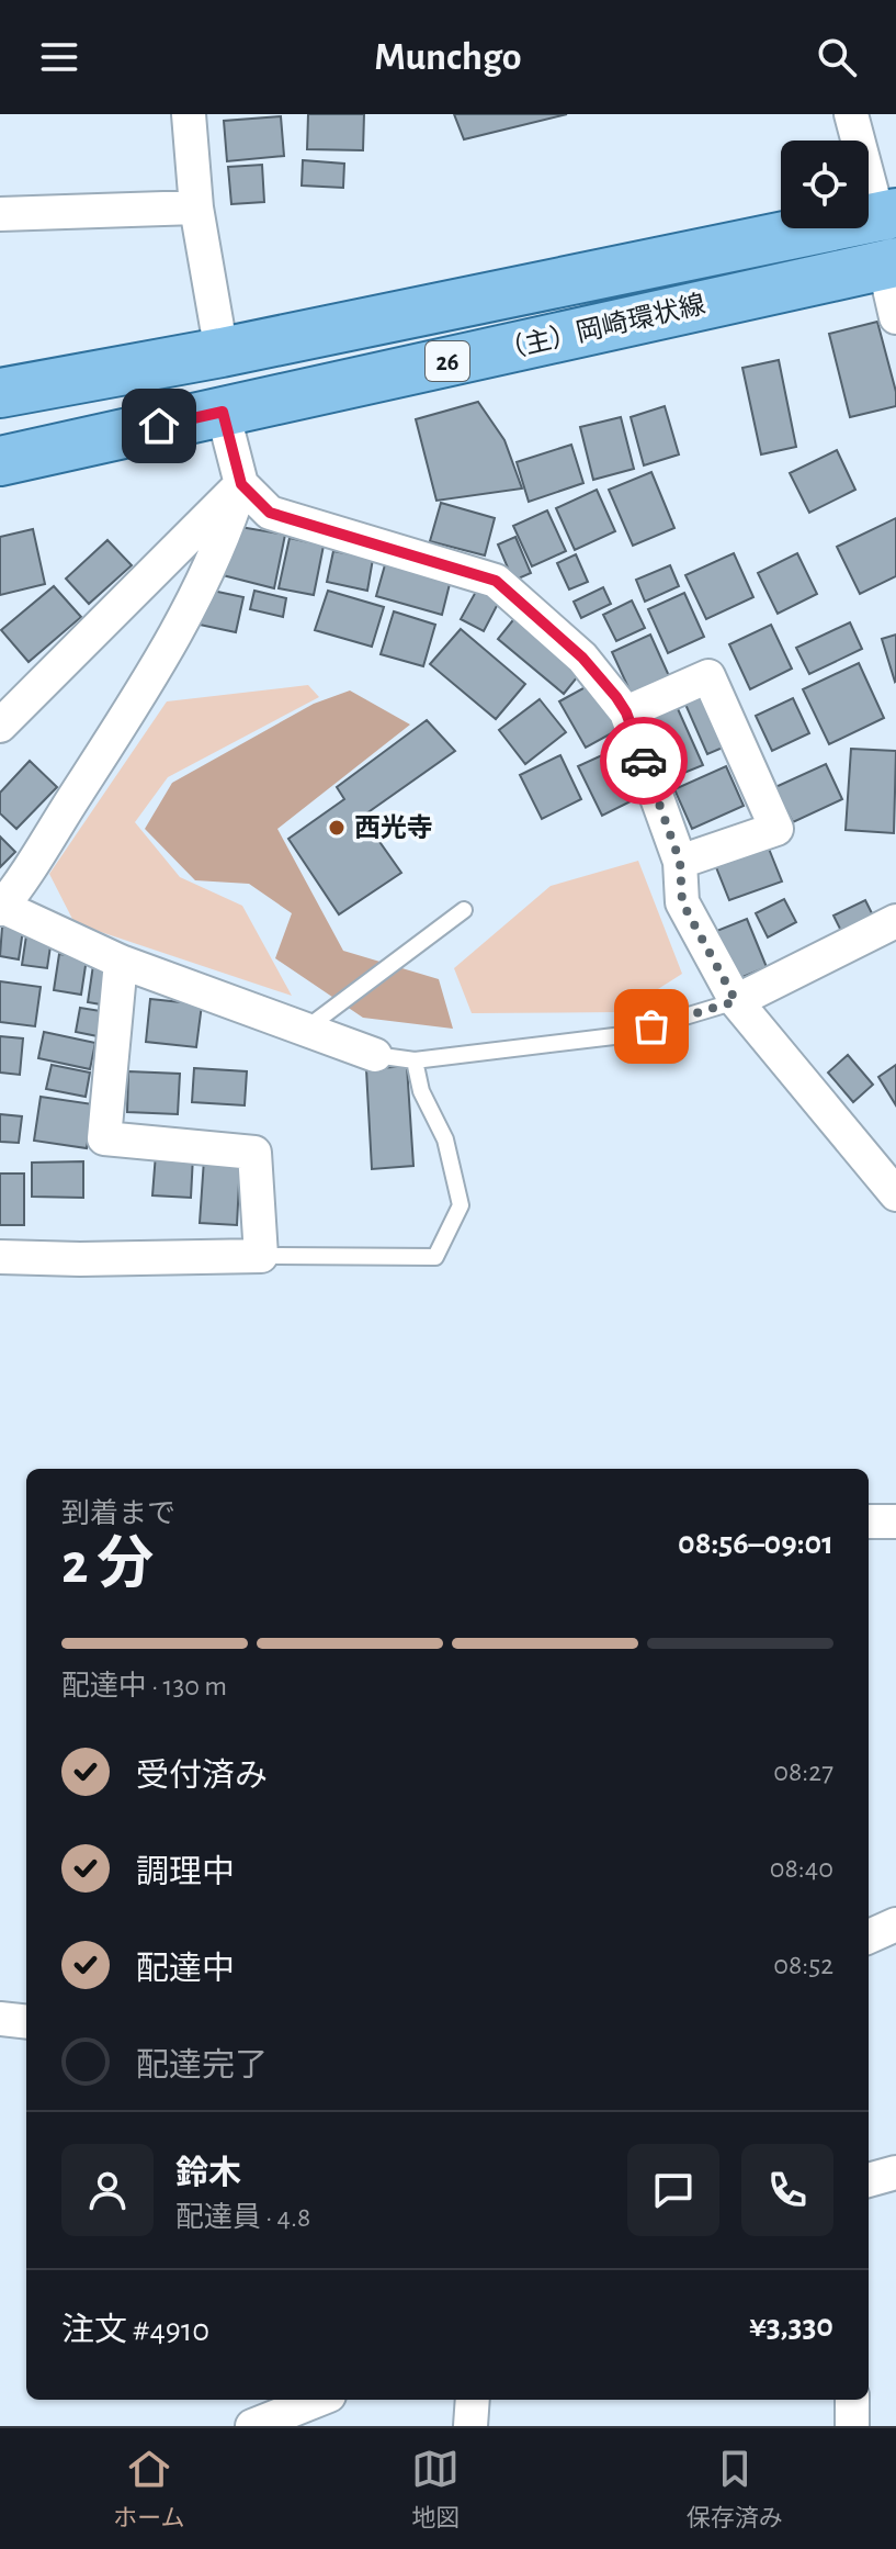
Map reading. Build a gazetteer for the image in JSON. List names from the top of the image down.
{
  "streets": {
    "main road": ["（主）岡崎環状線", "26"]
  },
  "places": ["西光寺"],
  "page": {
    "header": "Munchgo",
    "heading": ["2 分", "到着まで", "08:56–09:01"],
    "panel": [
      "鈴木",
      "配達員 · 4.8",
      "注文 #4910",
      "¥3,330"
    ],
    "bar": "配達中 · 130 m",
    "list": [
      ["受付済み", "08:27"],
      ["調理中", "08:40"],
      ["配達中", "08:52"],
      "配達完了"
    ],
    "tabs": ["ホーム", "地図", "保存済み"]
  }
}
